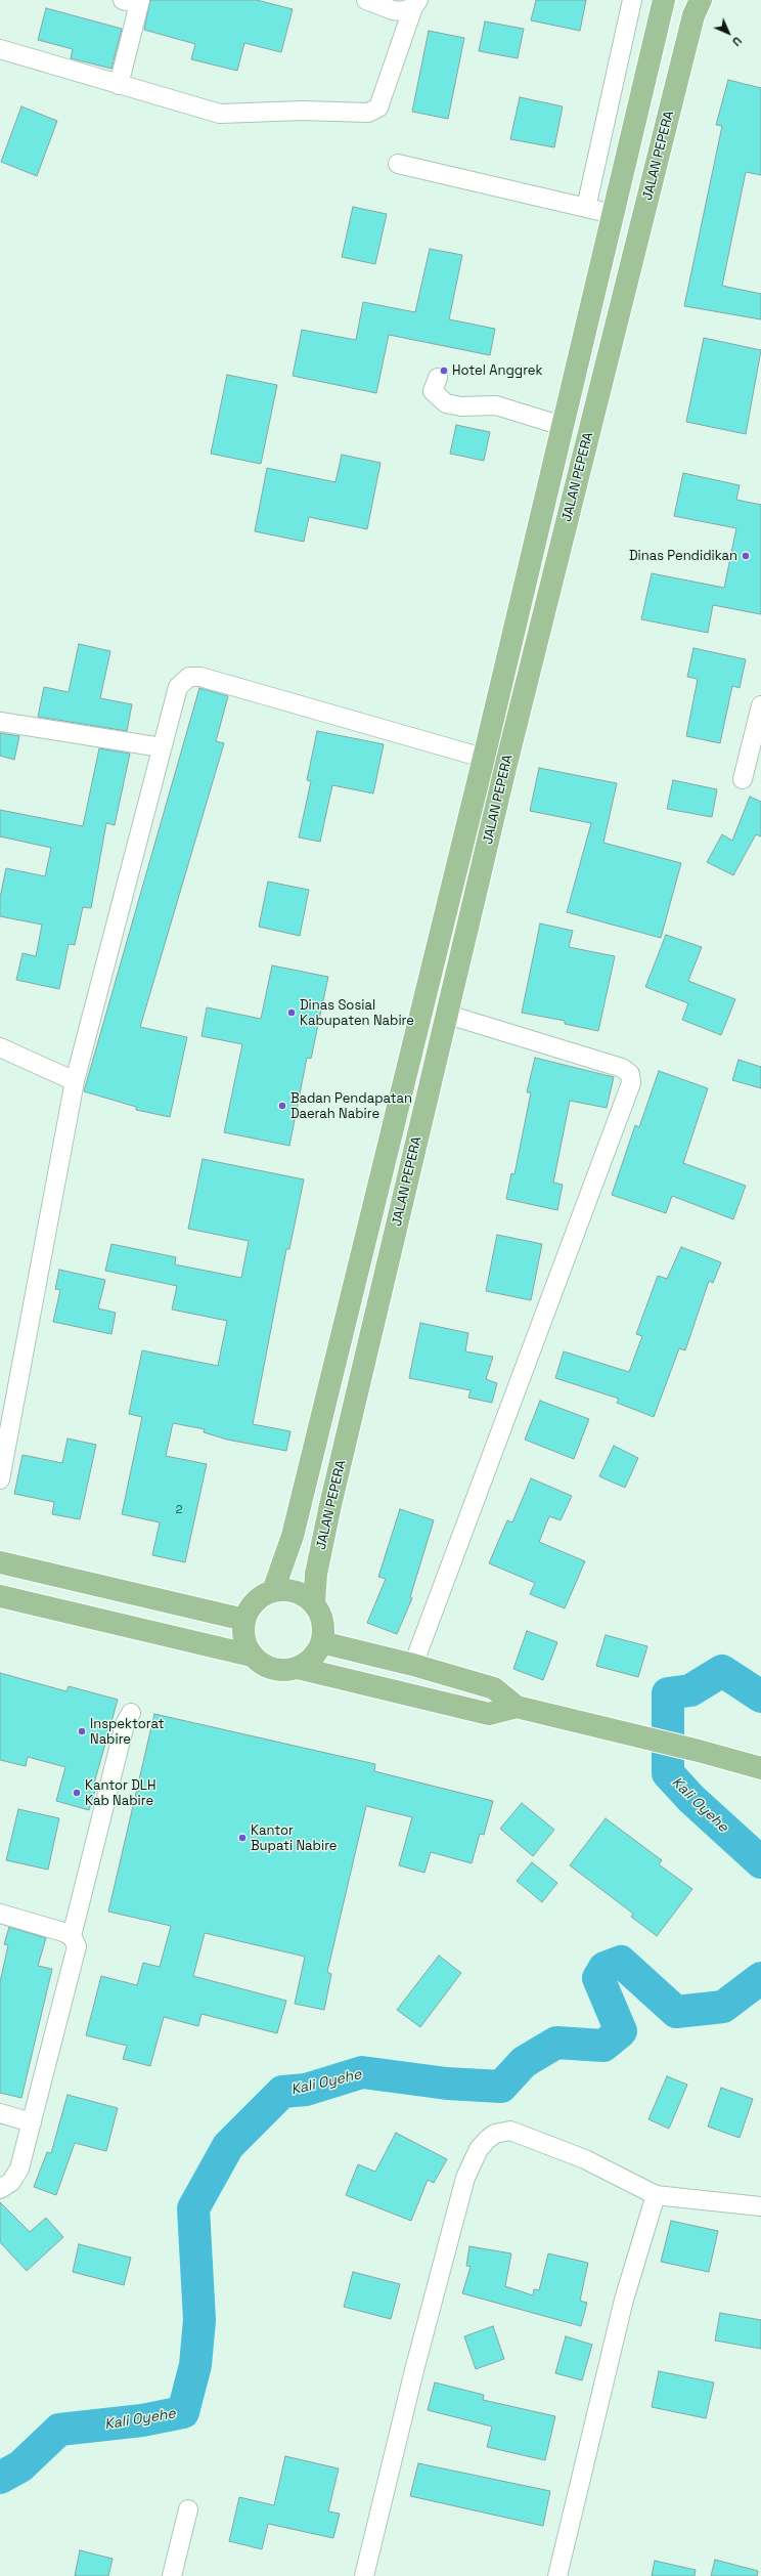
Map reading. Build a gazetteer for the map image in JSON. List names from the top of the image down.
{
  "streets": {
    "main road": ["JALAN PEPERA"]
  },
  "water": ["Kali Oyehe"],
  "places": [
    "Hotel Anggrek",
    "Dinas Pendidikan",
    "Dinas Sosial Kabupaten Nabire",
    "Badan Pendapatan Daerah Nabire",
    "Inspektorat Nabire",
    "Kantor DLH Kab Nabire",
    "Kantor Bupati Nabire"
  ],
  "house_numbers": ["2"],
  "north": "bottom right"
}
